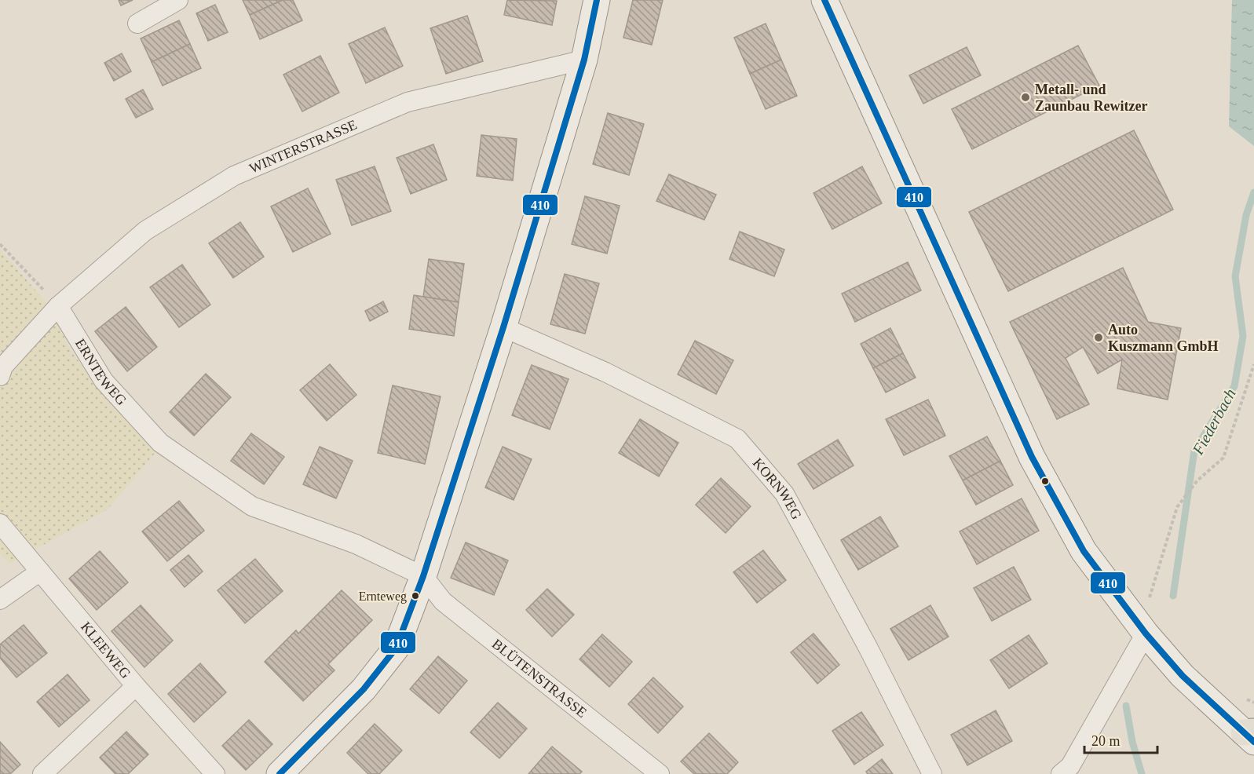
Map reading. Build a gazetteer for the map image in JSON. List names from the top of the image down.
{
  "streets": {
    "street": [
      "WINTERSTRASSE",
      "ERNTEWEG",
      "KORNWEG",
      "KLEEWEG",
      "BLÜTENSTRASSE"
    ]
  },
  "crossings": [
    ["WINTERSTRASSE", "ERNTEWEG"],
    ["ERNTEWEG", "BLÜTENSTRASSE"]
  ],
  "water": ["Fiederbach"],
  "places": ["Metall- und Zaunbau Rewitzer", "Auto Kuszmann GmbH", "Ernteweg"],
  "lines": ["transit line 410"],
  "scale_bar": "20 m"
}
